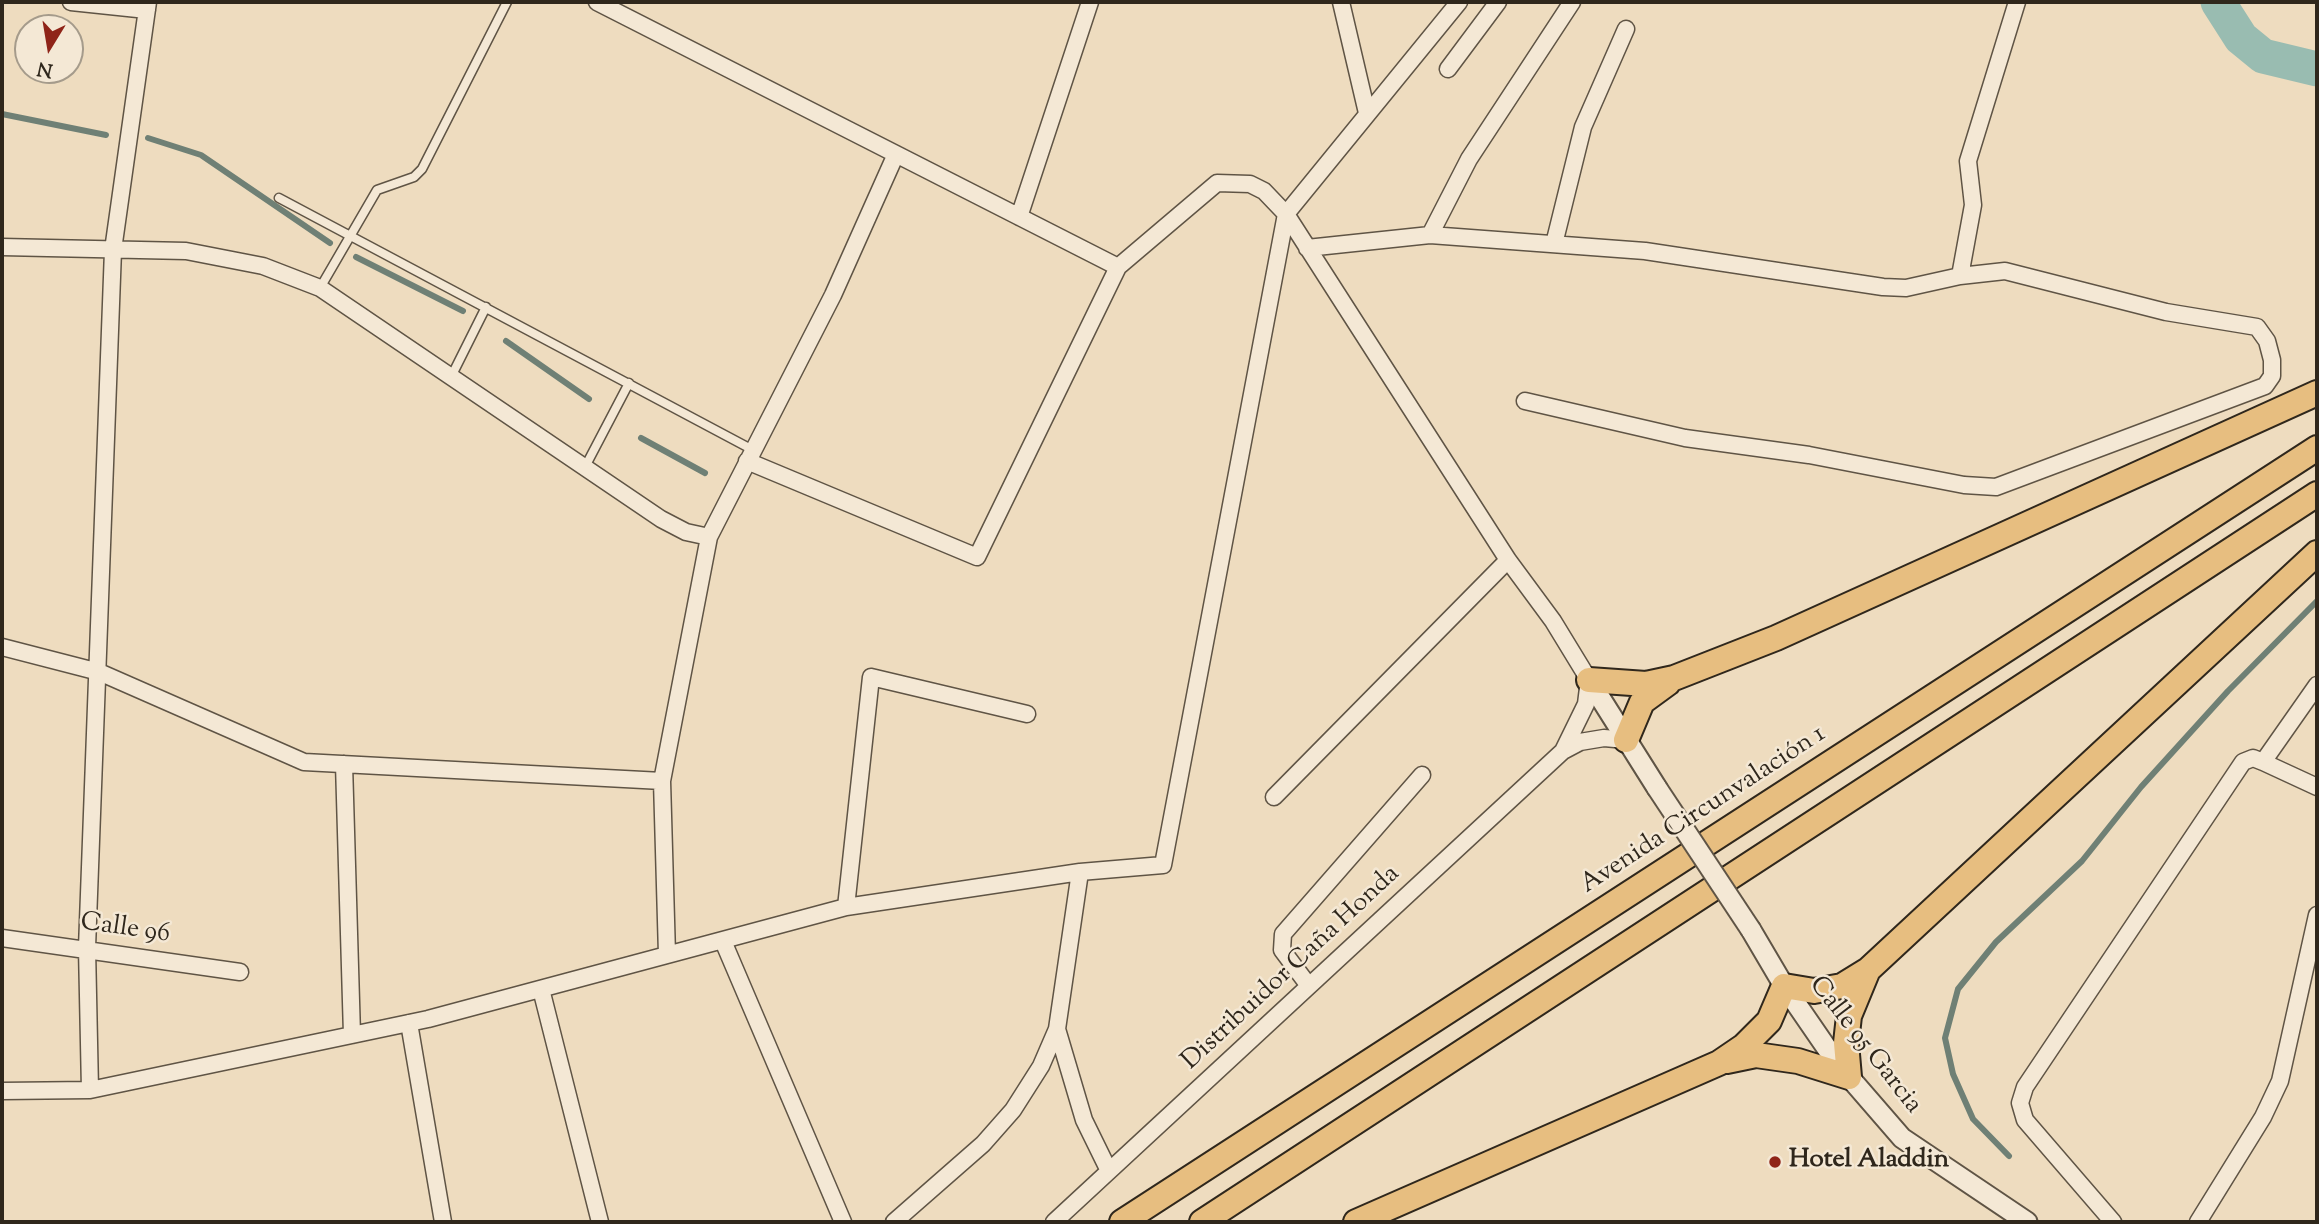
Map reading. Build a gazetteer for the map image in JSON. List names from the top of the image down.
{
  "streets": {
    "main road": ["Avenida Circunvalación 1"],
    "street": ["Calle 96", "Distribuidor Caña Honda", "Calle 95 Garcia"]
  },
  "crossings": [
    ["Distribuidor Caña Honda", "Calle 95 Garcia"]
  ],
  "places": ["Hotel Aladdin"],
  "north": "bottom"
}
